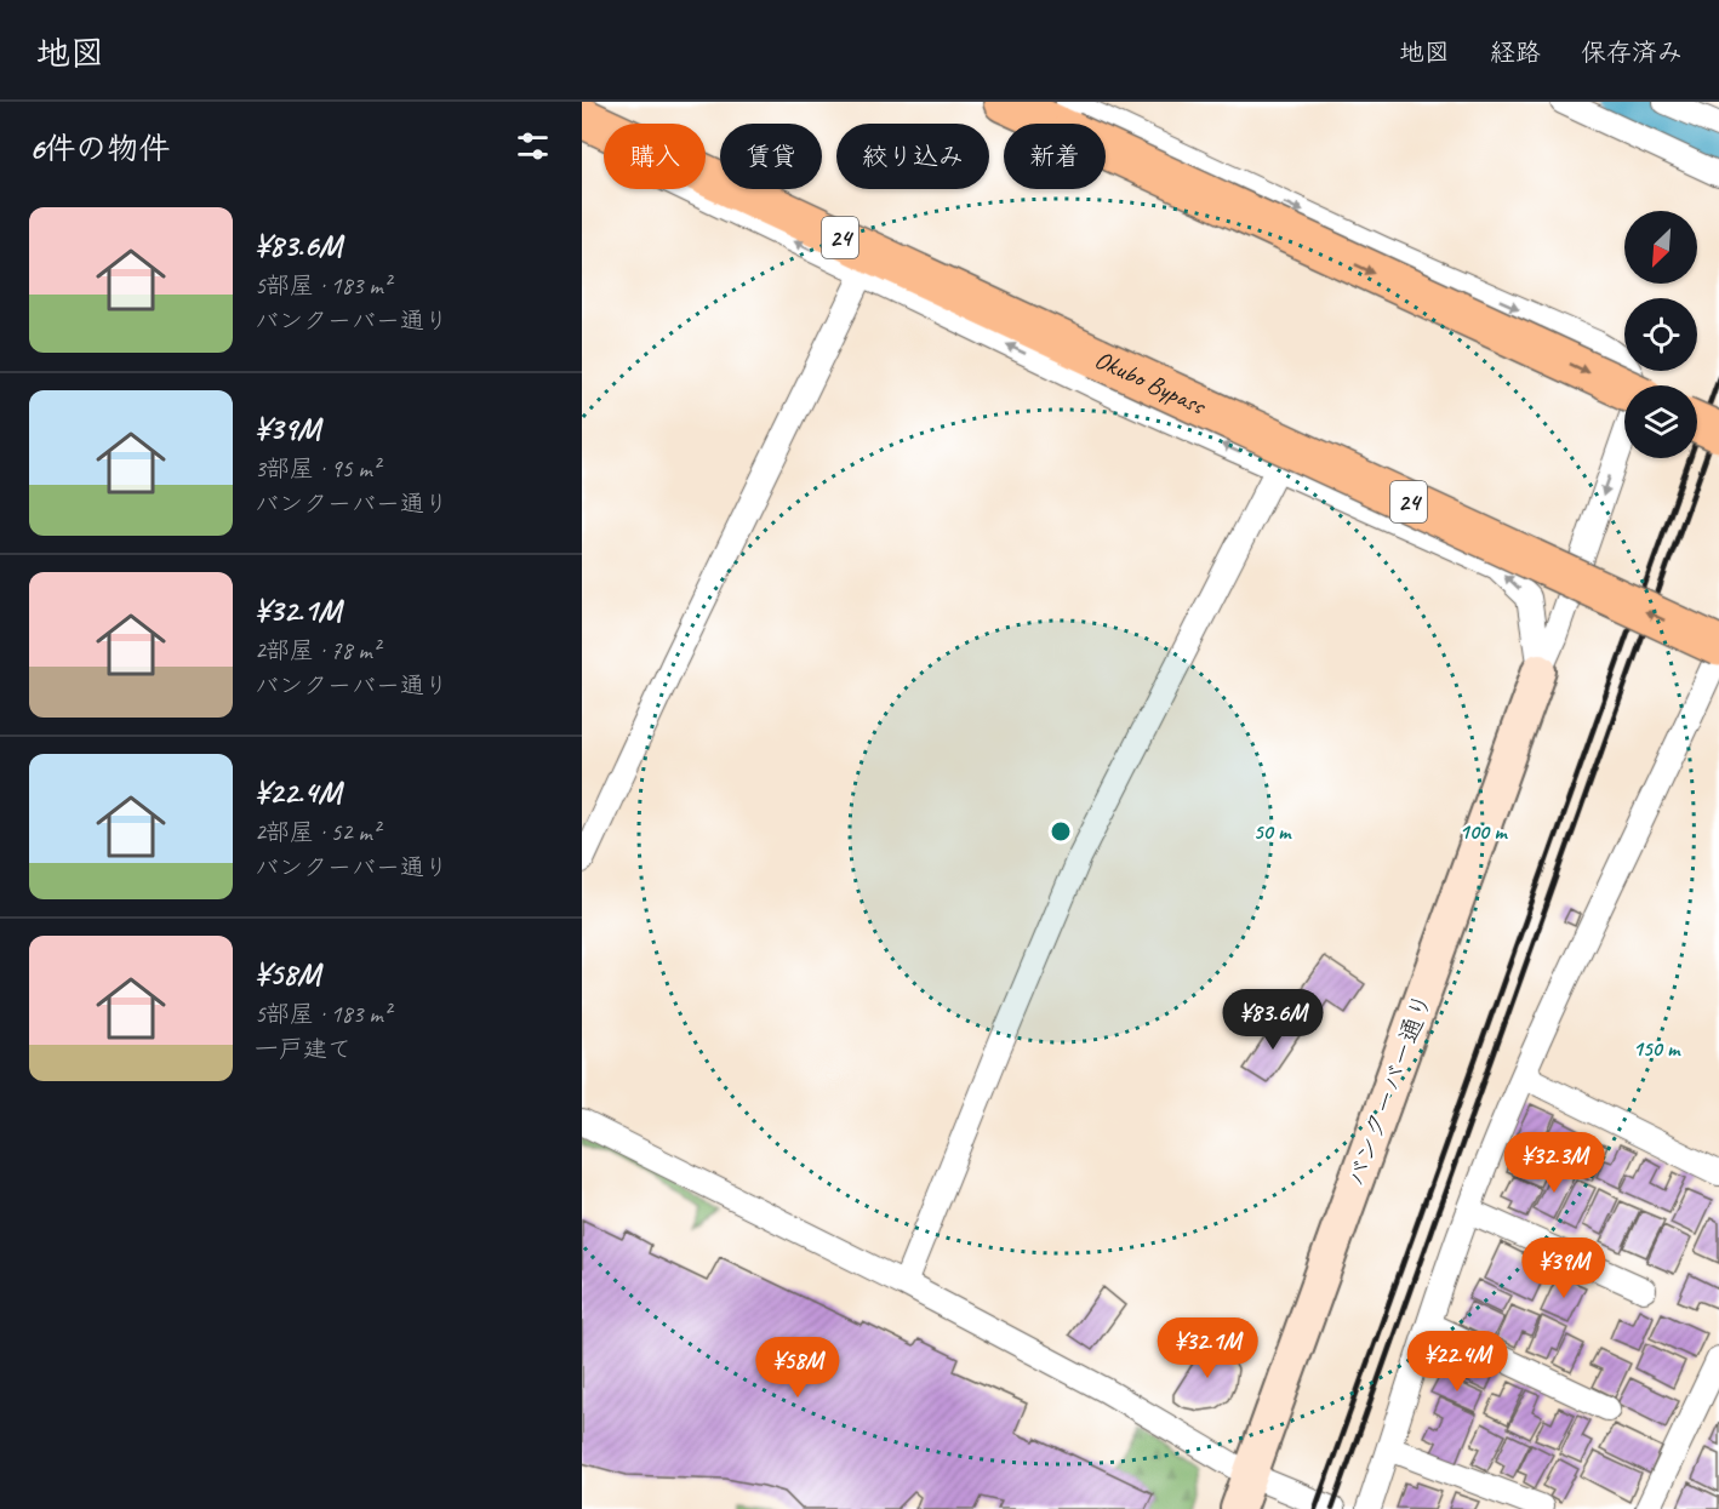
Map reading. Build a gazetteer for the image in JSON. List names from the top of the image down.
{
  "streets": {
    "highway": ["24", "Okubo Bypass"],
    "street": ["バンクーバー通り"]
  },
  "north": "bottom left",
  "page": {
    "header": "地図",
    "nav": ["地図", "経路", "保存済み"],
    "heading": "6件の物件",
    "chip": [
      "購入",
      "賃貸",
      "絞り込み",
      "新着"
    ],
    "list": [
      {
        "name": "¥83.6M",
        "note": "5部屋 · 183 m² · バンクーバー通り"
      },
      {
        "name": "¥39M",
        "note": "3部屋 · 95 m² · バンクーバー通り"
      },
      {
        "name": "¥32.1M",
        "note": "2部屋 · 78 m² · バンクーバー通り"
      },
      {
        "name": "¥22.4M",
        "note": "2部屋 · 52 m² · バンクーバー通り"
      },
      {
        "name": "¥58M",
        "note": "5部屋 · 183 m² · 一戸建て"
      }
    ],
    "price": [
      "¥83.6M",
      "¥32.3M",
      "¥39M",
      "¥32.1M",
      "¥22.4M",
      "¥58M"
    ]
  },
  "rings": ["50 m", "100 m", "150 m"]
}
